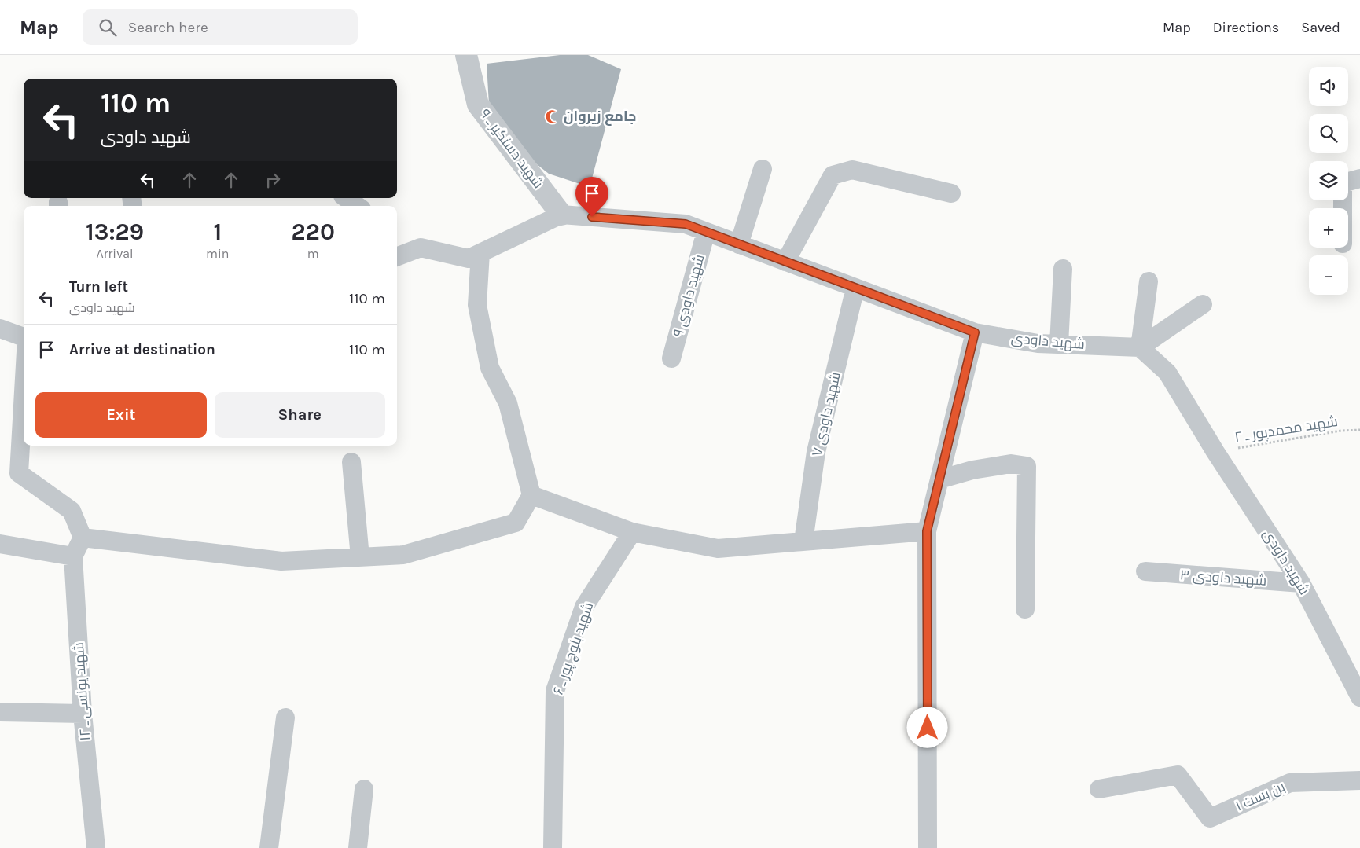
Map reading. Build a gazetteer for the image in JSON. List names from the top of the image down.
{
  "streets": {
    "street": [
      "شهید دستگیر ـ ۹",
      "شهید داودی ۹",
      "شهید داودی",
      "شهید داودی ۷",
      "شهید داودی ۳",
      "شهید بلوچ پور ـ ۶",
      "شهید یونسی ـ ۱۲",
      "بن بست ۱"
    ],
    "path": ["شهید محمدپور ـ ۲"]
  },
  "crossings": [
    ["شهید دستگیر ـ ۹", "شهید داودی"],
    ["شهید داودی ۹", "شهید داودی"],
    ["شهید داودی", "شهید داودی ۷"],
    ["شهید داودی", "شهید محمدپور ـ ۲"],
    ["شهید داودی", "شهید داودی ۳"]
  ],
  "places": {
    "mosque": ["جامع زیروان"]
  },
  "page": {
    "header": "Map",
    "search": "Search here",
    "nav": ["Map", "Directions", "Saved"],
    "map_buttons": ["+", "−"],
    "turn": ["110 m", "شهید داودی"],
    "eta": [
      "13:29",
      "Arrival",
      "1",
      "min",
      "220",
      "m"
    ],
    "list": [
      {
        "name": "Turn left",
        "note": "شهید داودی",
        "value": "110 m"
      },
      {
        "name": "Arrive at destination",
        "value": "110 m"
      }
    ],
    "buttons": ["Exit", "Share"]
  }
}
